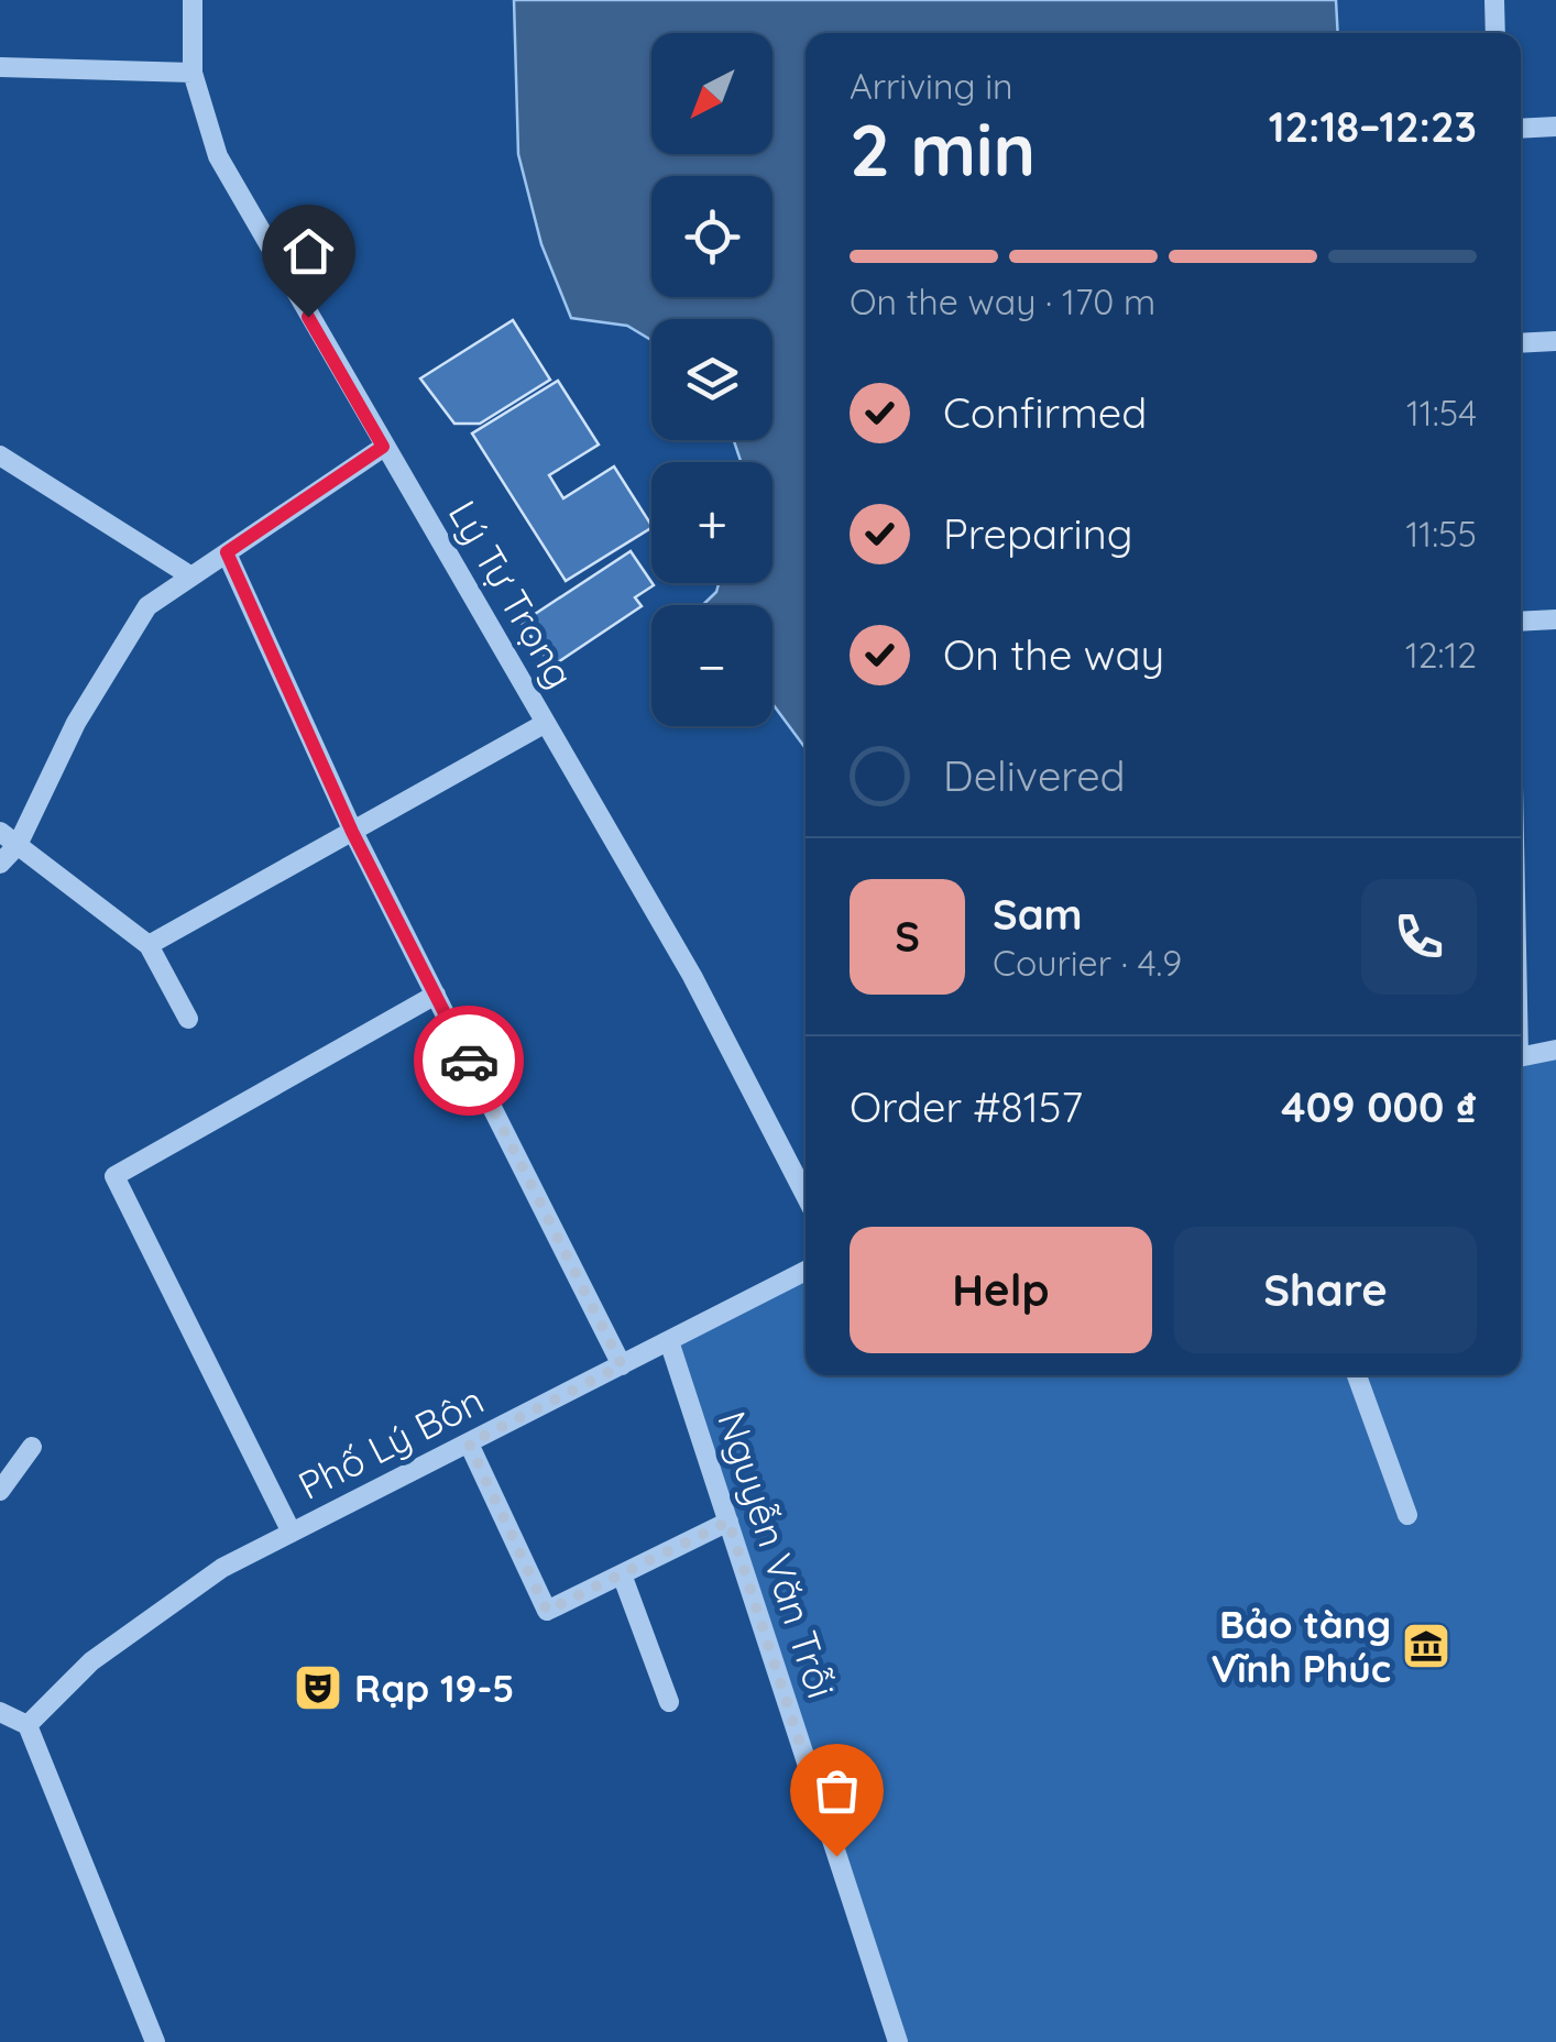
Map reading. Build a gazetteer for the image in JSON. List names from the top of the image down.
{
  "streets": {
    "street": ["Lý Tự Trọng", "Phố Lý Bôn", "Nguyễn Văn Trỗi"]
  },
  "crossings": [
    ["Phố Lý Bôn", "Nguyễn Văn Trỗi"]
  ],
  "places": {
    "museum": ["Bảo tàng Vĩnh Phúc"],
    "theatre": ["Rạp 19-5"]
  },
  "north": "bottom left",
  "page": {
    "map_buttons": ["+", "−"],
    "heading": ["2 min", "Arriving in", "12:18–12:23"],
    "panel": [
      "Sam",
      "Courier · 4.9",
      "Order #8157",
      "409 000 ₫"
    ],
    "bar": "On the way · 170 m",
    "list": [
      ["Confirmed", "11:54"],
      ["Preparing", "11:55"],
      ["On the way", "12:12"],
      "Delivered"
    ],
    "round": "S",
    "buttons": ["Help", "Share"]
  }
}
